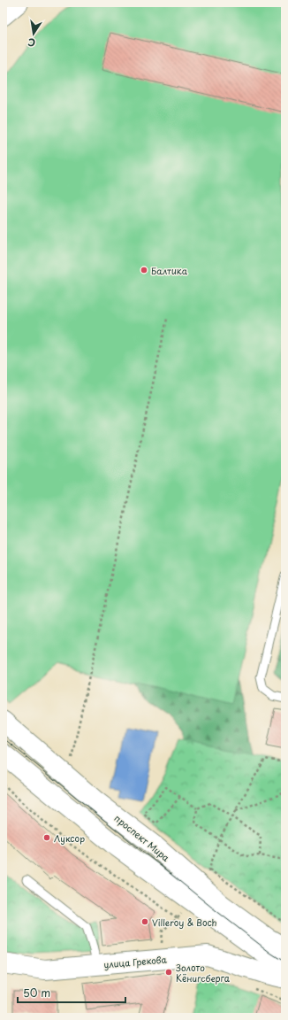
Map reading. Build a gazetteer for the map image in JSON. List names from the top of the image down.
{
  "streets": {
    "main road": ["проспект Мира", "улица Грекова"]
  },
  "places": [
    "Балтика",
    "Луксор",
    "Villeroy & Boch",
    "Золото Кёнигсберга"
  ],
  "scale_bar": "50 m",
  "north": "bottom"
}
